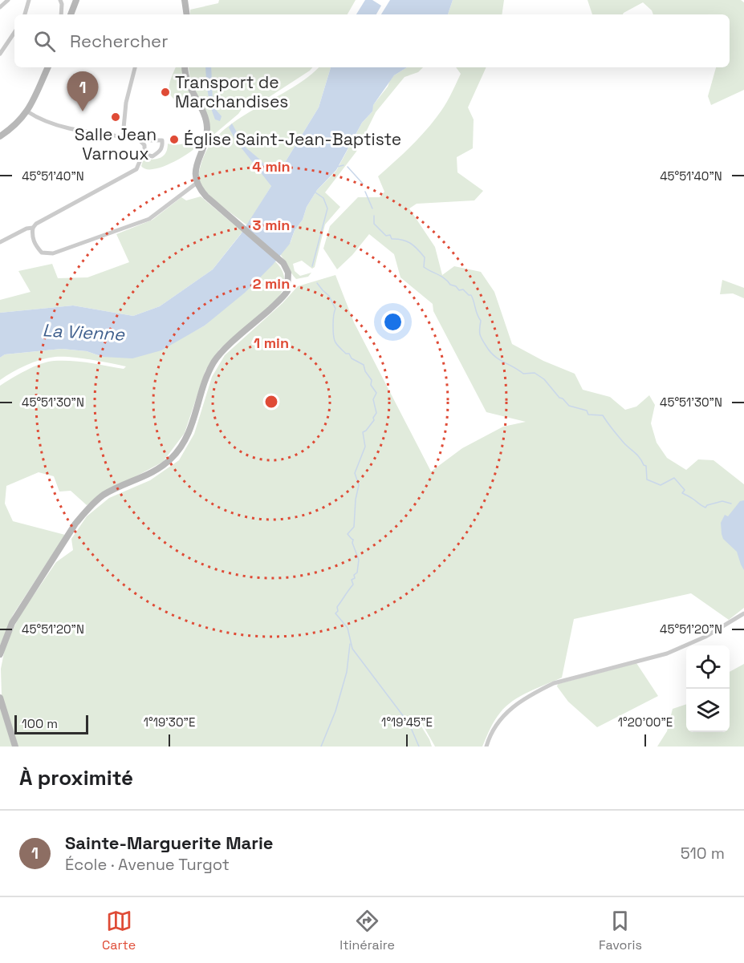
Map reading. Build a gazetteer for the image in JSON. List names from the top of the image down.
{
  "water": ["La Vienne"],
  "places": ["Transport de Marchandises", "Salle Jean Varnoux", "Église Saint-Jean-Baptiste"],
  "scale_bar": "100 m",
  "page": {
    "search": "Rechercher",
    "pins": "1",
    "scale": "100 m",
    "heading": "À proximité",
    "list": [
      {
        "mark": "1",
        "name": "Sainte-Marguerite Marie",
        "note": "École · Avenue Turgot",
        "value": "510 m"
      }
    ],
    "nav": ["Carte", "Itinéraire", "Favoris"]
  },
  "coordinates": [
    "45°51'40\"N",
    "45°51'30\"N",
    "45°51'20\"N",
    "1°19'30\"E",
    "1°19'45\"E",
    "1°20'00\"E"
  ],
  "rings": [
    "4 min",
    "3 min",
    "2 min",
    "1 min"
  ]
}
